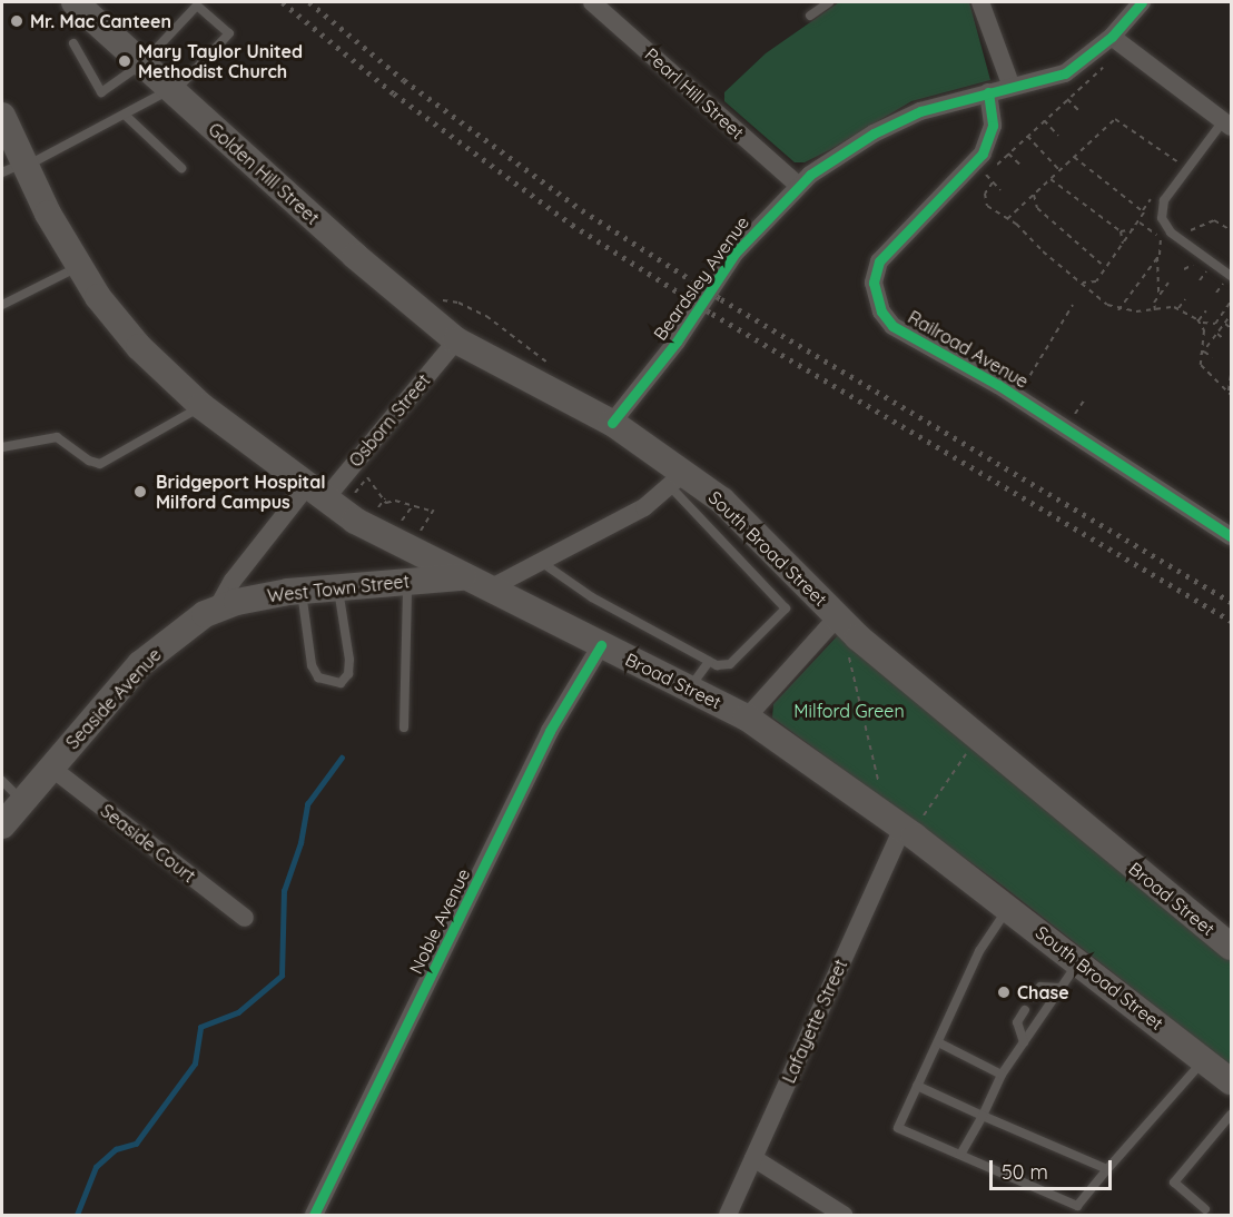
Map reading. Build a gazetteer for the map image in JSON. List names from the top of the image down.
{
  "streets": {
    "main road": [
      "Golden Hill Street",
      "South Broad Street",
      "West Town Street",
      "Broad Street",
      "Seaside Avenue"
    ],
    "street": [
      "Pearl Hill Street",
      "Beardsley Avenue",
      "Railroad Avenue",
      "Osborn Street",
      "Seaside Court",
      "Noble Avenue",
      "Lafayette Street"
    ]
  },
  "crossings": [
    ["Pearl Hill Street", "Beardsley Avenue"],
    ["Golden Hill Street", "Osborn Street"],
    ["Golden Hill Street", "South Broad Street"],
    ["Beardsley Avenue", "Railroad Avenue"],
    ["Beardsley Avenue", "South Broad Street"],
    ["Osborn Street", "South Broad Street"],
    ["Osborn Street", "Broad Street"],
    ["Osborn Street", "Seaside Avenue"],
    ["South Broad Street", "Broad Street"],
    ["South Broad Street", "Lafayette Street"],
    ["West Town Street", "Broad Street"],
    ["West Town Street", "Seaside Avenue"],
    ["Broad Street", "Seaside Avenue"],
    ["Broad Street", "Noble Avenue"],
    ["Broad Street", "Lafayette Street"],
    ["Seaside Avenue", "Seaside Court"]
  ],
  "parks": ["Milford Green"],
  "places": [
    "Mr. Mac Canteen",
    "Mary Taylor United Methodist Church",
    "Bridgeport Hospital Milford Campus",
    "Chase"
  ],
  "scale_bar": "50 m"
}
